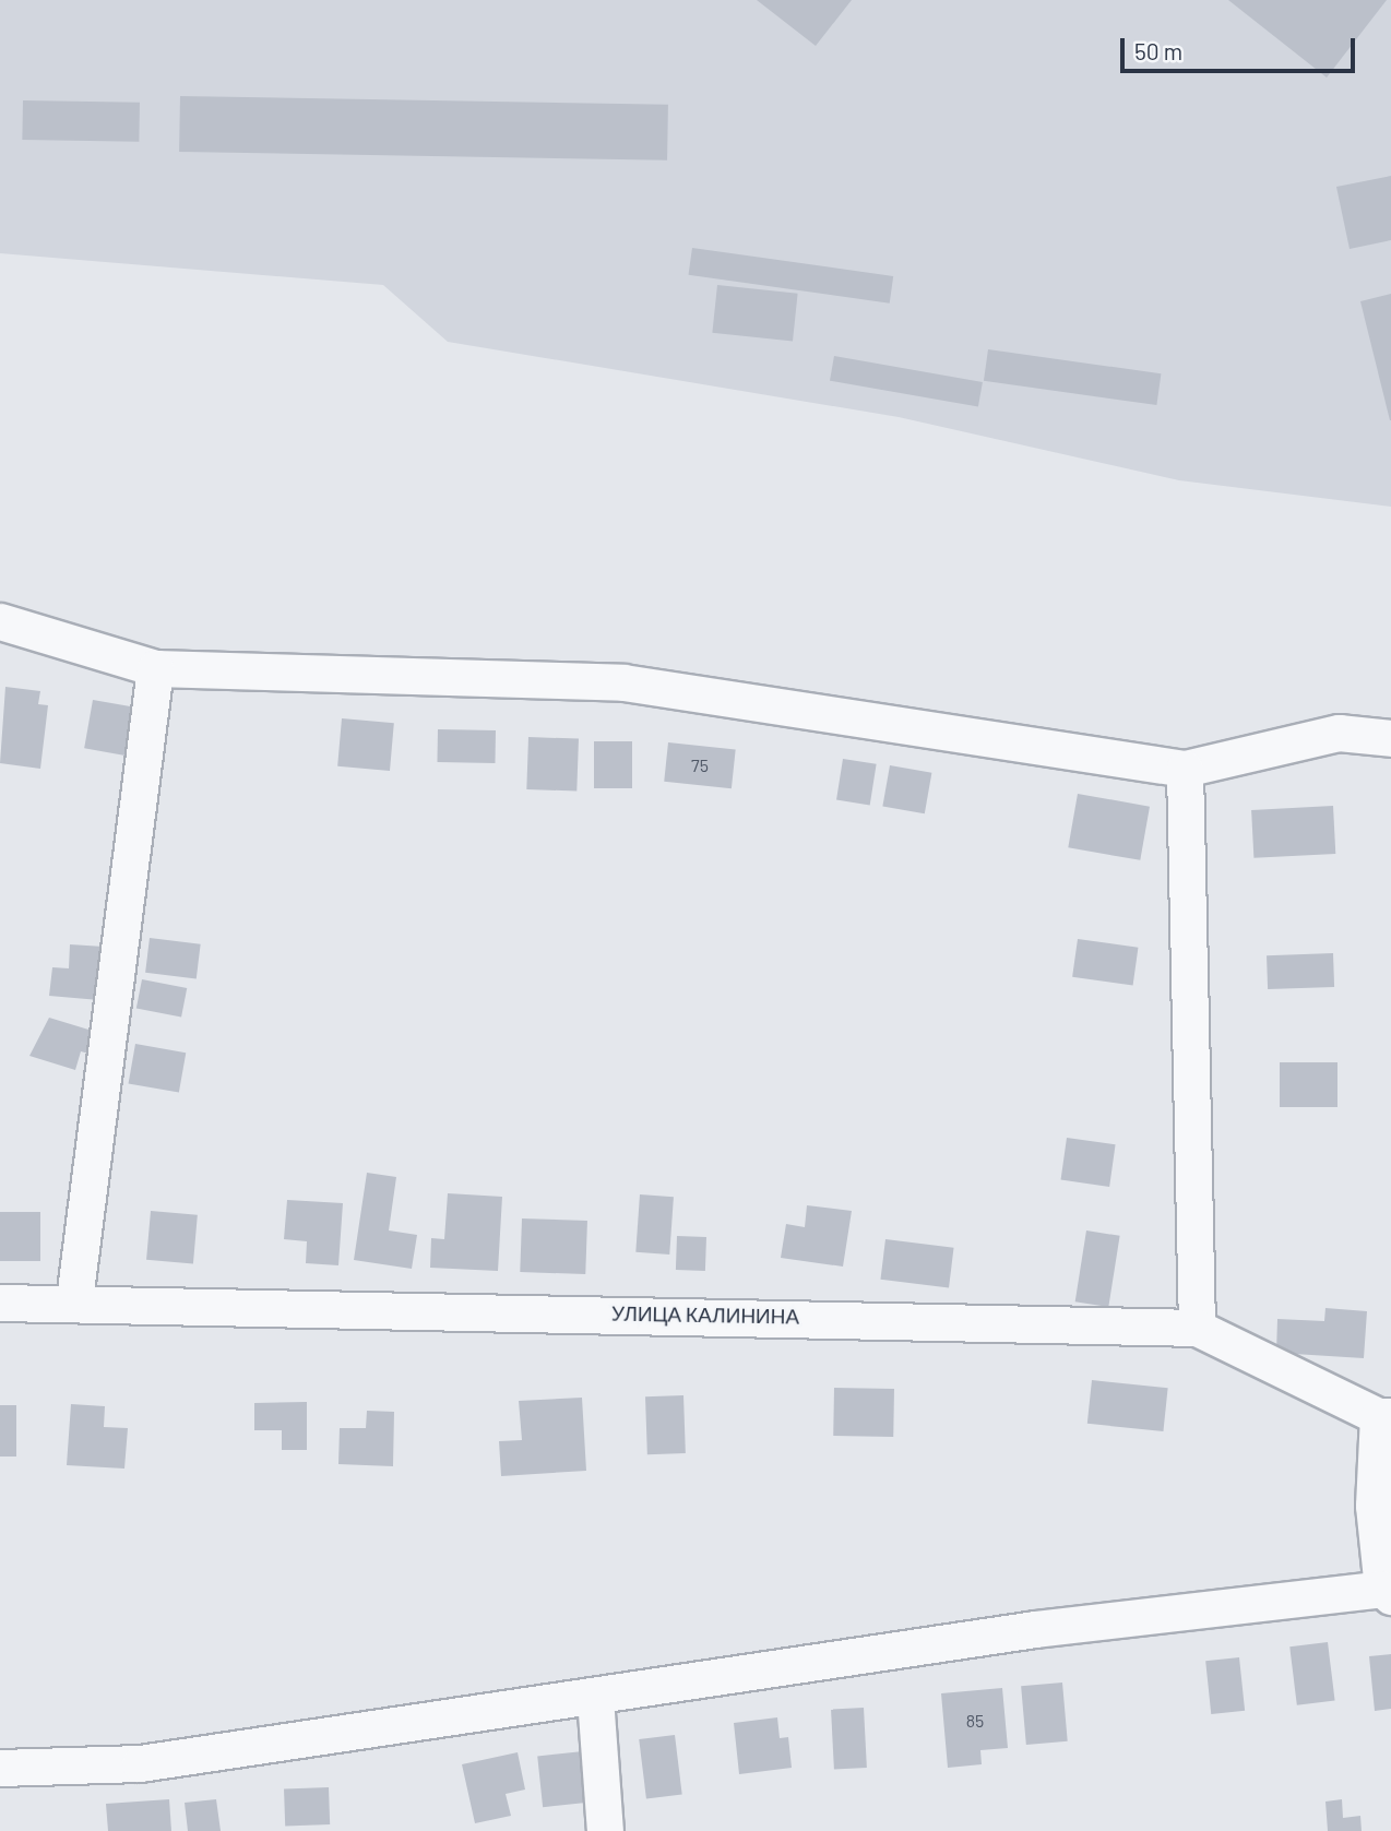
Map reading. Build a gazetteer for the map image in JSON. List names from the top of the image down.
{
  "streets": {
    "street": ["УЛИЦА КАЛИНИНА"]
  },
  "house_numbers": ["75", "85"],
  "scale_bar": "50 m"
}
